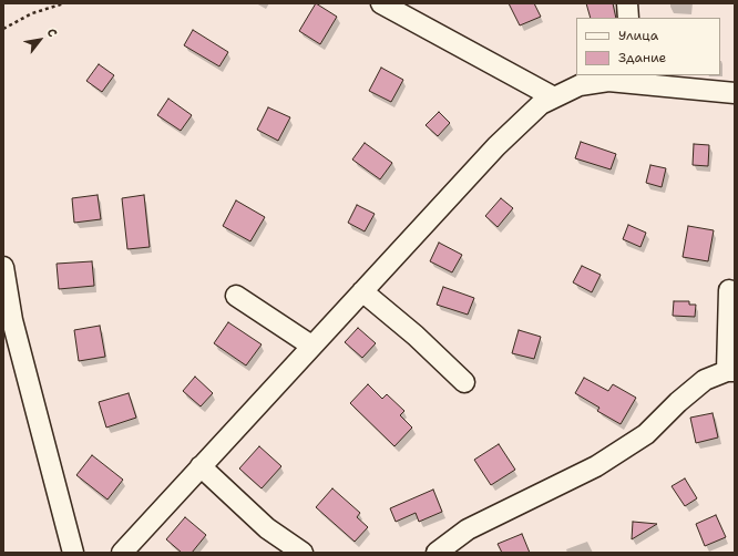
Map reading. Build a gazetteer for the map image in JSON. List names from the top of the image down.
{
  "legend": ["Улица", "Здание"],
  "north": "top right"
}
